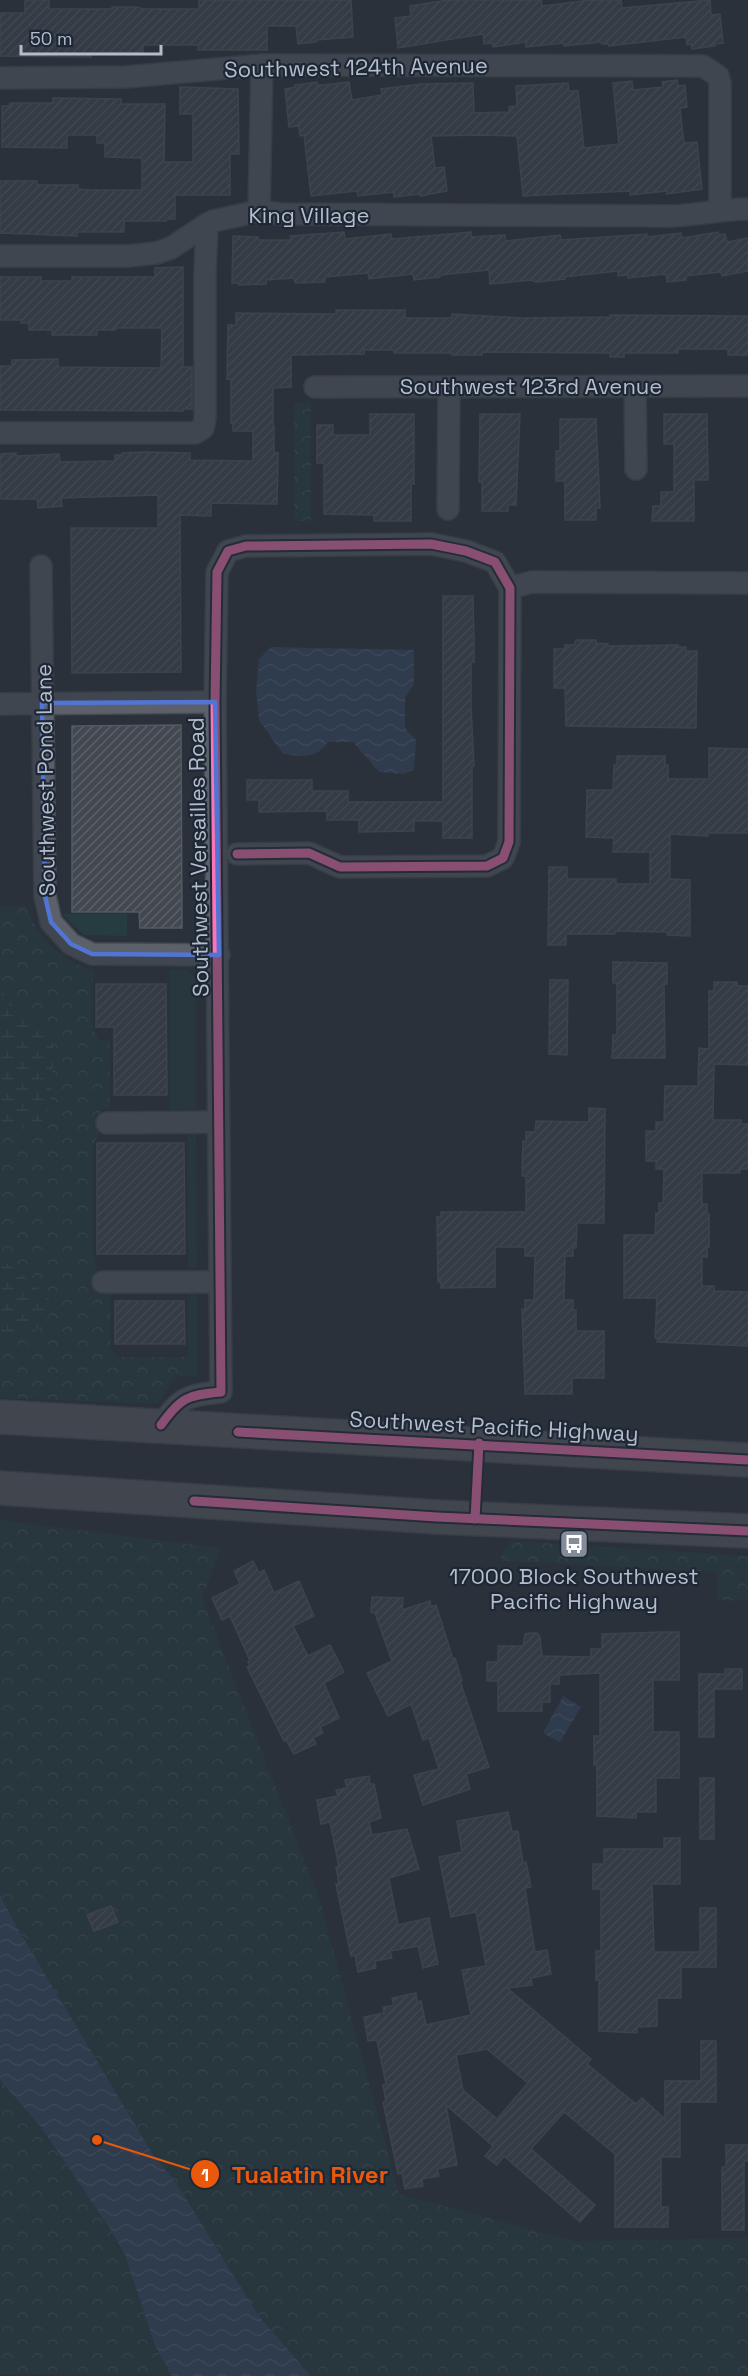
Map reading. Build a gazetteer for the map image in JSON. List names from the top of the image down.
{
  "streets": {
    "highway": ["Southwest Pacific Highway"],
    "street": [
      "Southwest 124th Avenue",
      "King Village",
      "Southwest 123rd Avenue",
      "Southwest Pond Lane",
      "Southwest Versailles Road"
    ]
  },
  "crossings": [
    ["Southwest 124th Avenue", "King Village"],
    ["Southwest Pond Lane", "Southwest Versailles Road"],
    ["Southwest Versailles Road", "Southwest Pacific Highway"]
  ],
  "places": {
    "bus stop": ["17000 Block Southwest Pacific Highway"],
    "other": ["Tualatin River"]
  },
  "scale_bar": "50 m"
}
